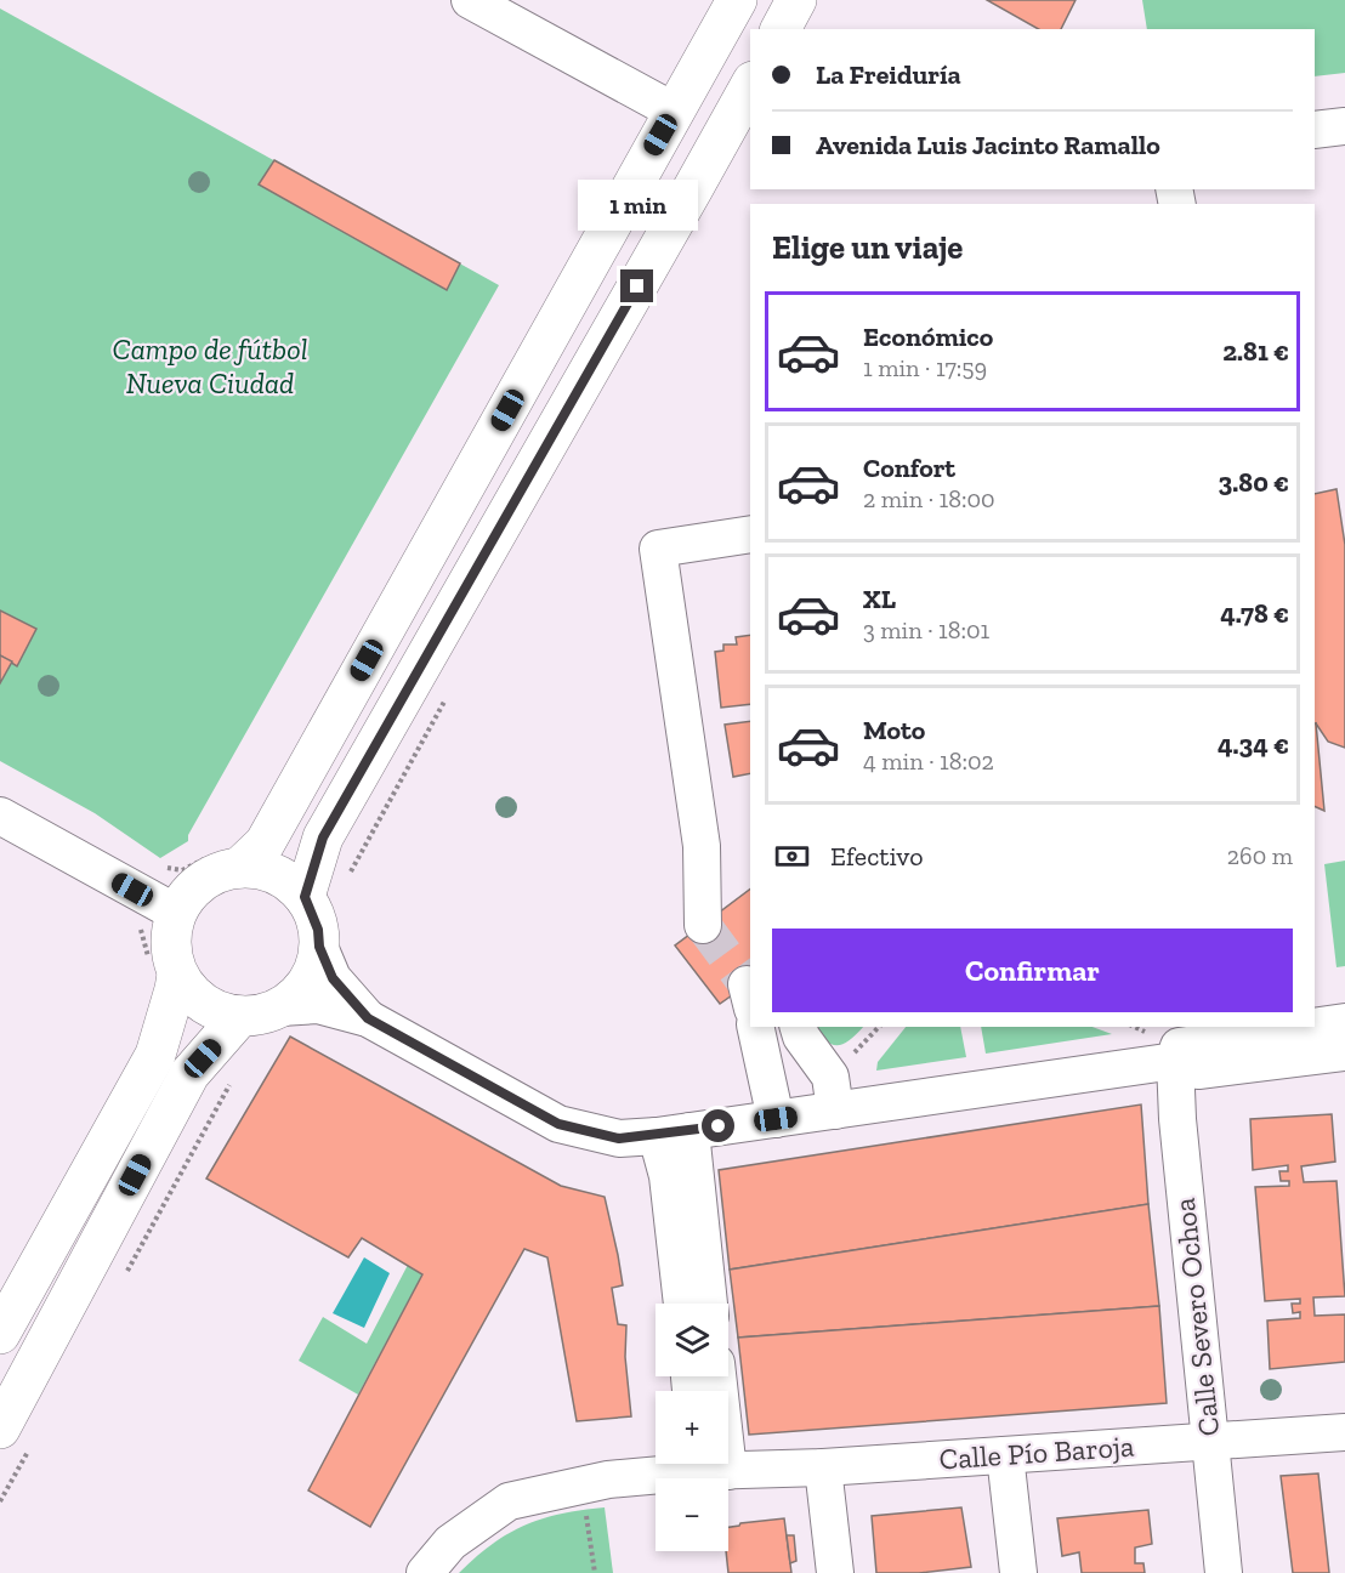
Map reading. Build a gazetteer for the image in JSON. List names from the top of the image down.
{
  "streets": {
    "street": ["Calle Severo Ochoa", "Calle Pío Baroja"]
  },
  "crossings": [
    ["Calle Severo Ochoa", "Calle Pío Baroja"]
  ],
  "parks": ["Campo de fútbol Nueva Ciudad"],
  "page": {
    "banner": ["La Freiduría", "Avenida Luis Jacinto Ramallo"],
    "bubble": "1 min",
    "heading": "Elige un viaje",
    "list": [
      {
        "name": "Económico",
        "note": "1 min · 17:59",
        "value": "2.81 €"
      },
      {
        "name": "Confort",
        "note": "2 min · 18:00",
        "value": "3.80 €"
      },
      {
        "name": "XL",
        "note": "3 min · 18:01",
        "value": "4.78 €"
      },
      {
        "name": "Moto",
        "note": "4 min · 18:02",
        "value": "4.34 €"
      }
    ],
    "pay": ["Efectivo", "260 m"],
    "buttons": "Confirmar",
    "map_buttons": ["+", "−"]
  }
}
